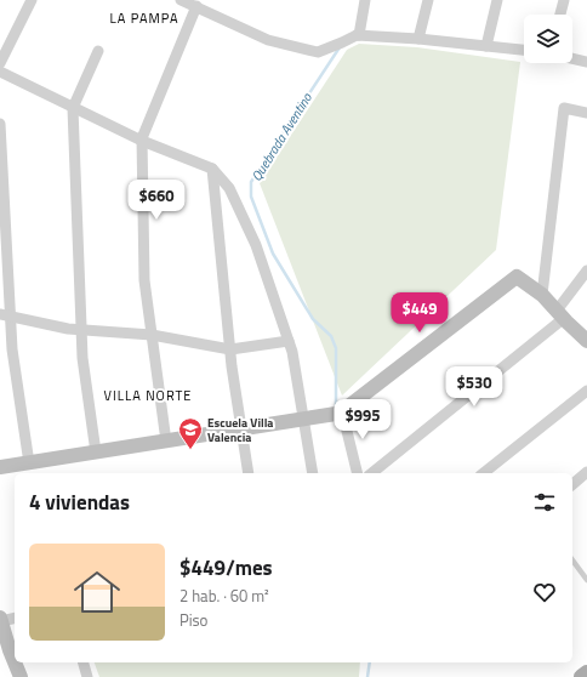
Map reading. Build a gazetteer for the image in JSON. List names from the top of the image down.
{
  "districts": ["LA PAMPA", "VILLA NORTE"],
  "water": ["Quebrada Aventino"],
  "places": {
    "school or university": ["Escuela Villa Valencia"]
  },
  "page": {
    "price": [
      "$660",
      "$449",
      "$530",
      "$995"
    ],
    "heading": "4 viviendas",
    "list": [
      {
        "name": "$449/mes",
        "note": "2 hab. · 60 m² · Piso"
      }
    ]
  }
}
